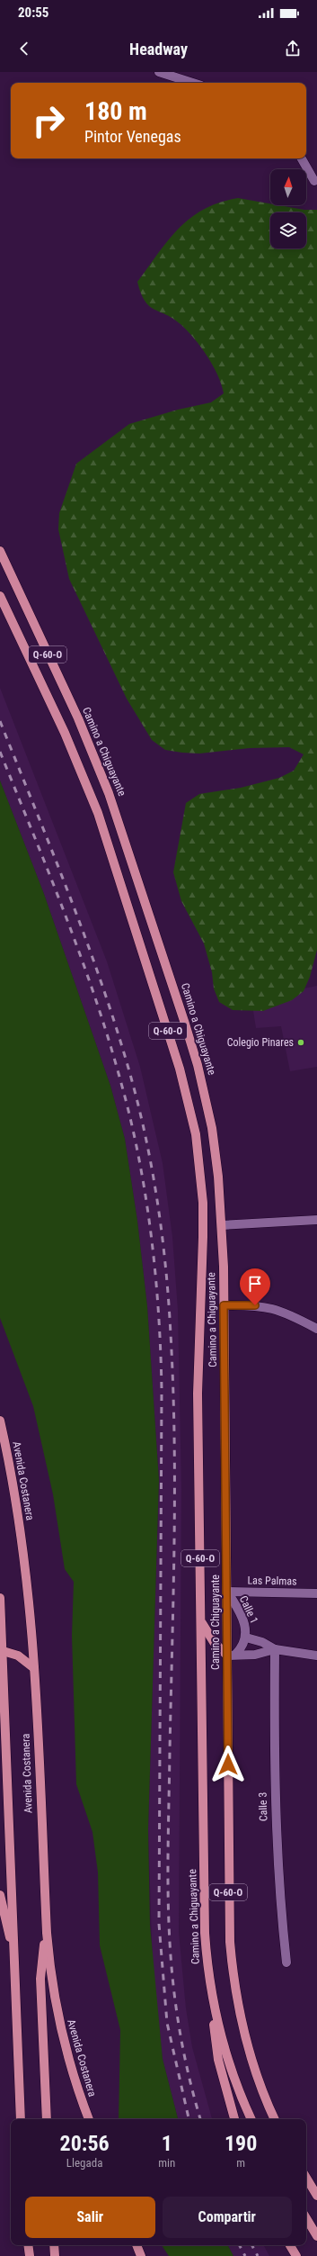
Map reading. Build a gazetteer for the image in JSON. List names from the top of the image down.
{
  "streets": {
    "main road": ["Q-60-O", "Camino a Chiguayante", "Avenida Costanera"],
    "street": ["Las Palmas", "Calle 1", "Calle 3"]
  },
  "crossings": [
    ["Camino a Chiguayante", "Las Palmas"],
    ["Camino a Chiguayante", "Calle 1"],
    ["Las Palmas", "Calle 1"],
    ["Calle 1", "Calle 3"]
  ],
  "places": ["Colegio Pinares"],
  "north": "top",
  "page": {
    "status": "20:55",
    "header": "Headway",
    "turn": ["180 m", "Pintor Venegas"],
    "eta": [
      "20:56",
      "Llegada",
      "1",
      "min",
      "190",
      "m"
    ],
    "buttons": ["Salir", "Compartir"]
  }
}
